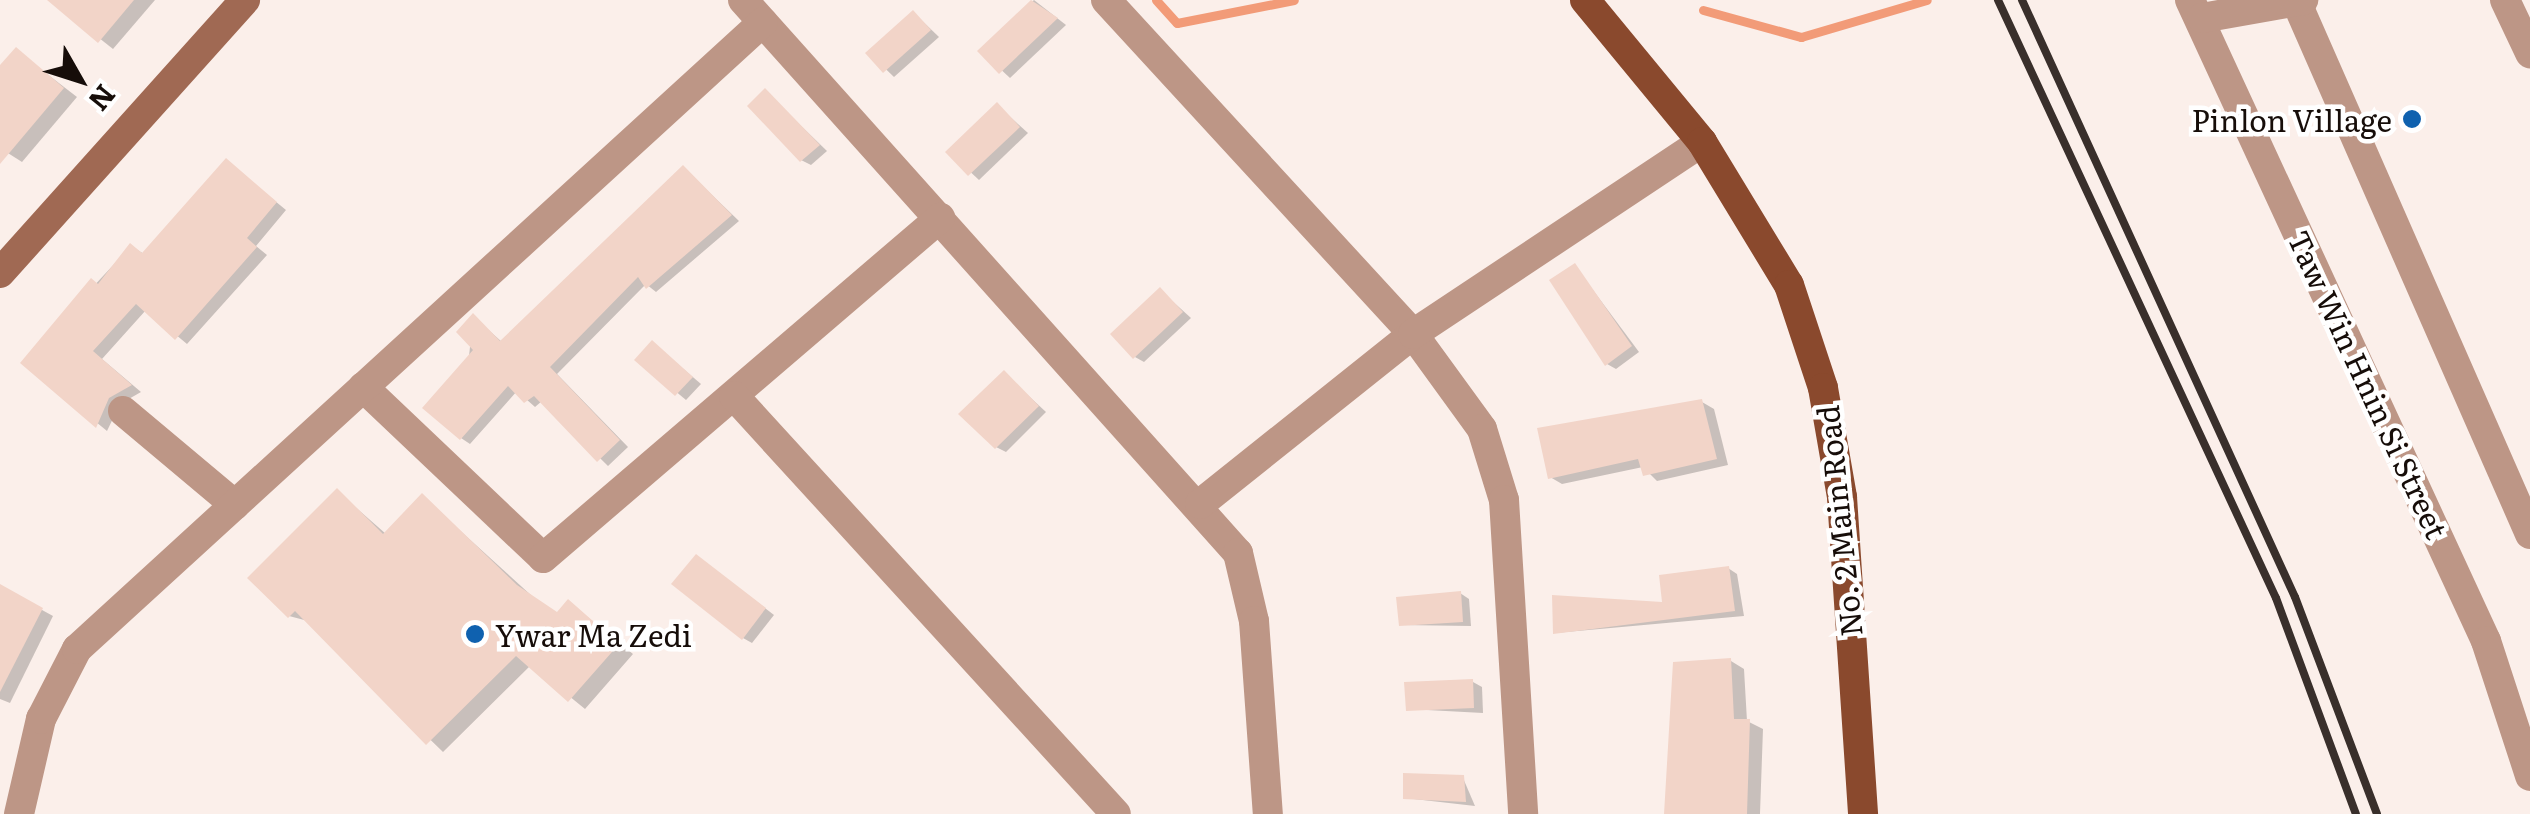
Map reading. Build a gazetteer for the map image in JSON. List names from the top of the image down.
{
  "streets": {
    "main road": ["No. 2 Main Road"],
    "street": ["Taw Win Hnin Si Street"]
  },
  "places": ["Pinlon Village", "Ywar Ma Zedi"],
  "north": "bottom right"
}
